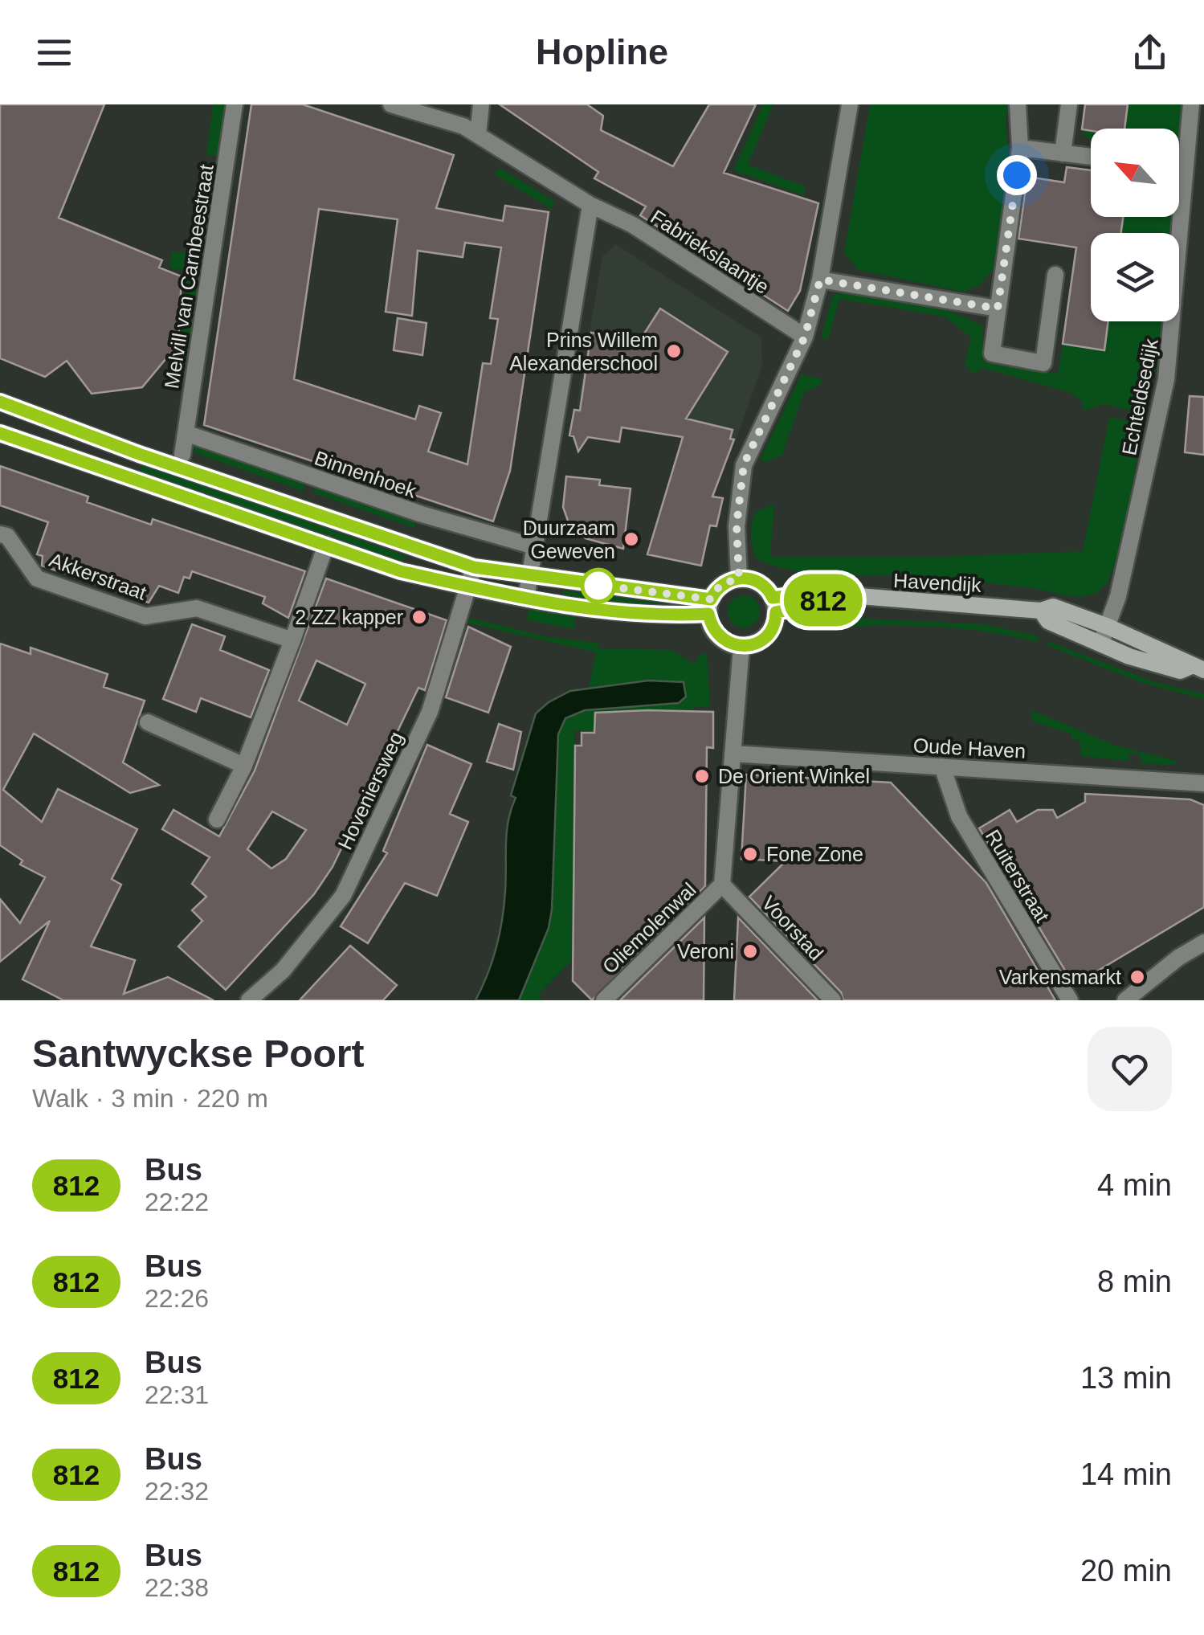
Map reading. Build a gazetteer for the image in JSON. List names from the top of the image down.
{
  "streets": {
    "main road": ["Havendijk"],
    "street": [
      "Fabriekslaantje",
      "Melvill van Carnbeestraat",
      "Echteldsedijk",
      "Binnenhoek",
      "Akkerstraat",
      "Oude Haven",
      "Hoveniersweg",
      "Ruiterstraat",
      "Oliemolenwal",
      "Voorstad"
    ]
  },
  "crossings": [
    ["Melvill van Carnbeestraat", "Binnenhoek"],
    ["Echteldsedijk", "Havendijk"],
    ["Oude Haven", "Ruiterstraat"],
    ["Oliemolenwal", "Voorstad"]
  ],
  "places": [
    "Prins Willem Alexanderschool",
    "Duurzaam Geweven",
    "2 ZZ kapper",
    "De Orient Winkel",
    "Fone Zone",
    "Veroni",
    "Varkensmarkt"
  ],
  "lines": ["bus line 812"],
  "north": "top left",
  "page": {
    "header": "Hopline",
    "on_map": "812",
    "heading": ["Santwyckse Poort", "Walk · 3 min · 220 m"],
    "list": [
      {
        "mark": "812",
        "name": "Bus",
        "note": "22:22",
        "value": "4 min"
      },
      {
        "mark": "812",
        "name": "Bus",
        "note": "22:26",
        "value": "8 min"
      },
      {
        "mark": "812",
        "name": "Bus",
        "note": "22:31",
        "value": "13 min"
      },
      {
        "mark": "812",
        "name": "Bus",
        "note": "22:32",
        "value": "14 min"
      },
      {
        "mark": "812",
        "name": "Bus",
        "note": "22:38",
        "value": "20 min"
      }
    ]
  }
}
